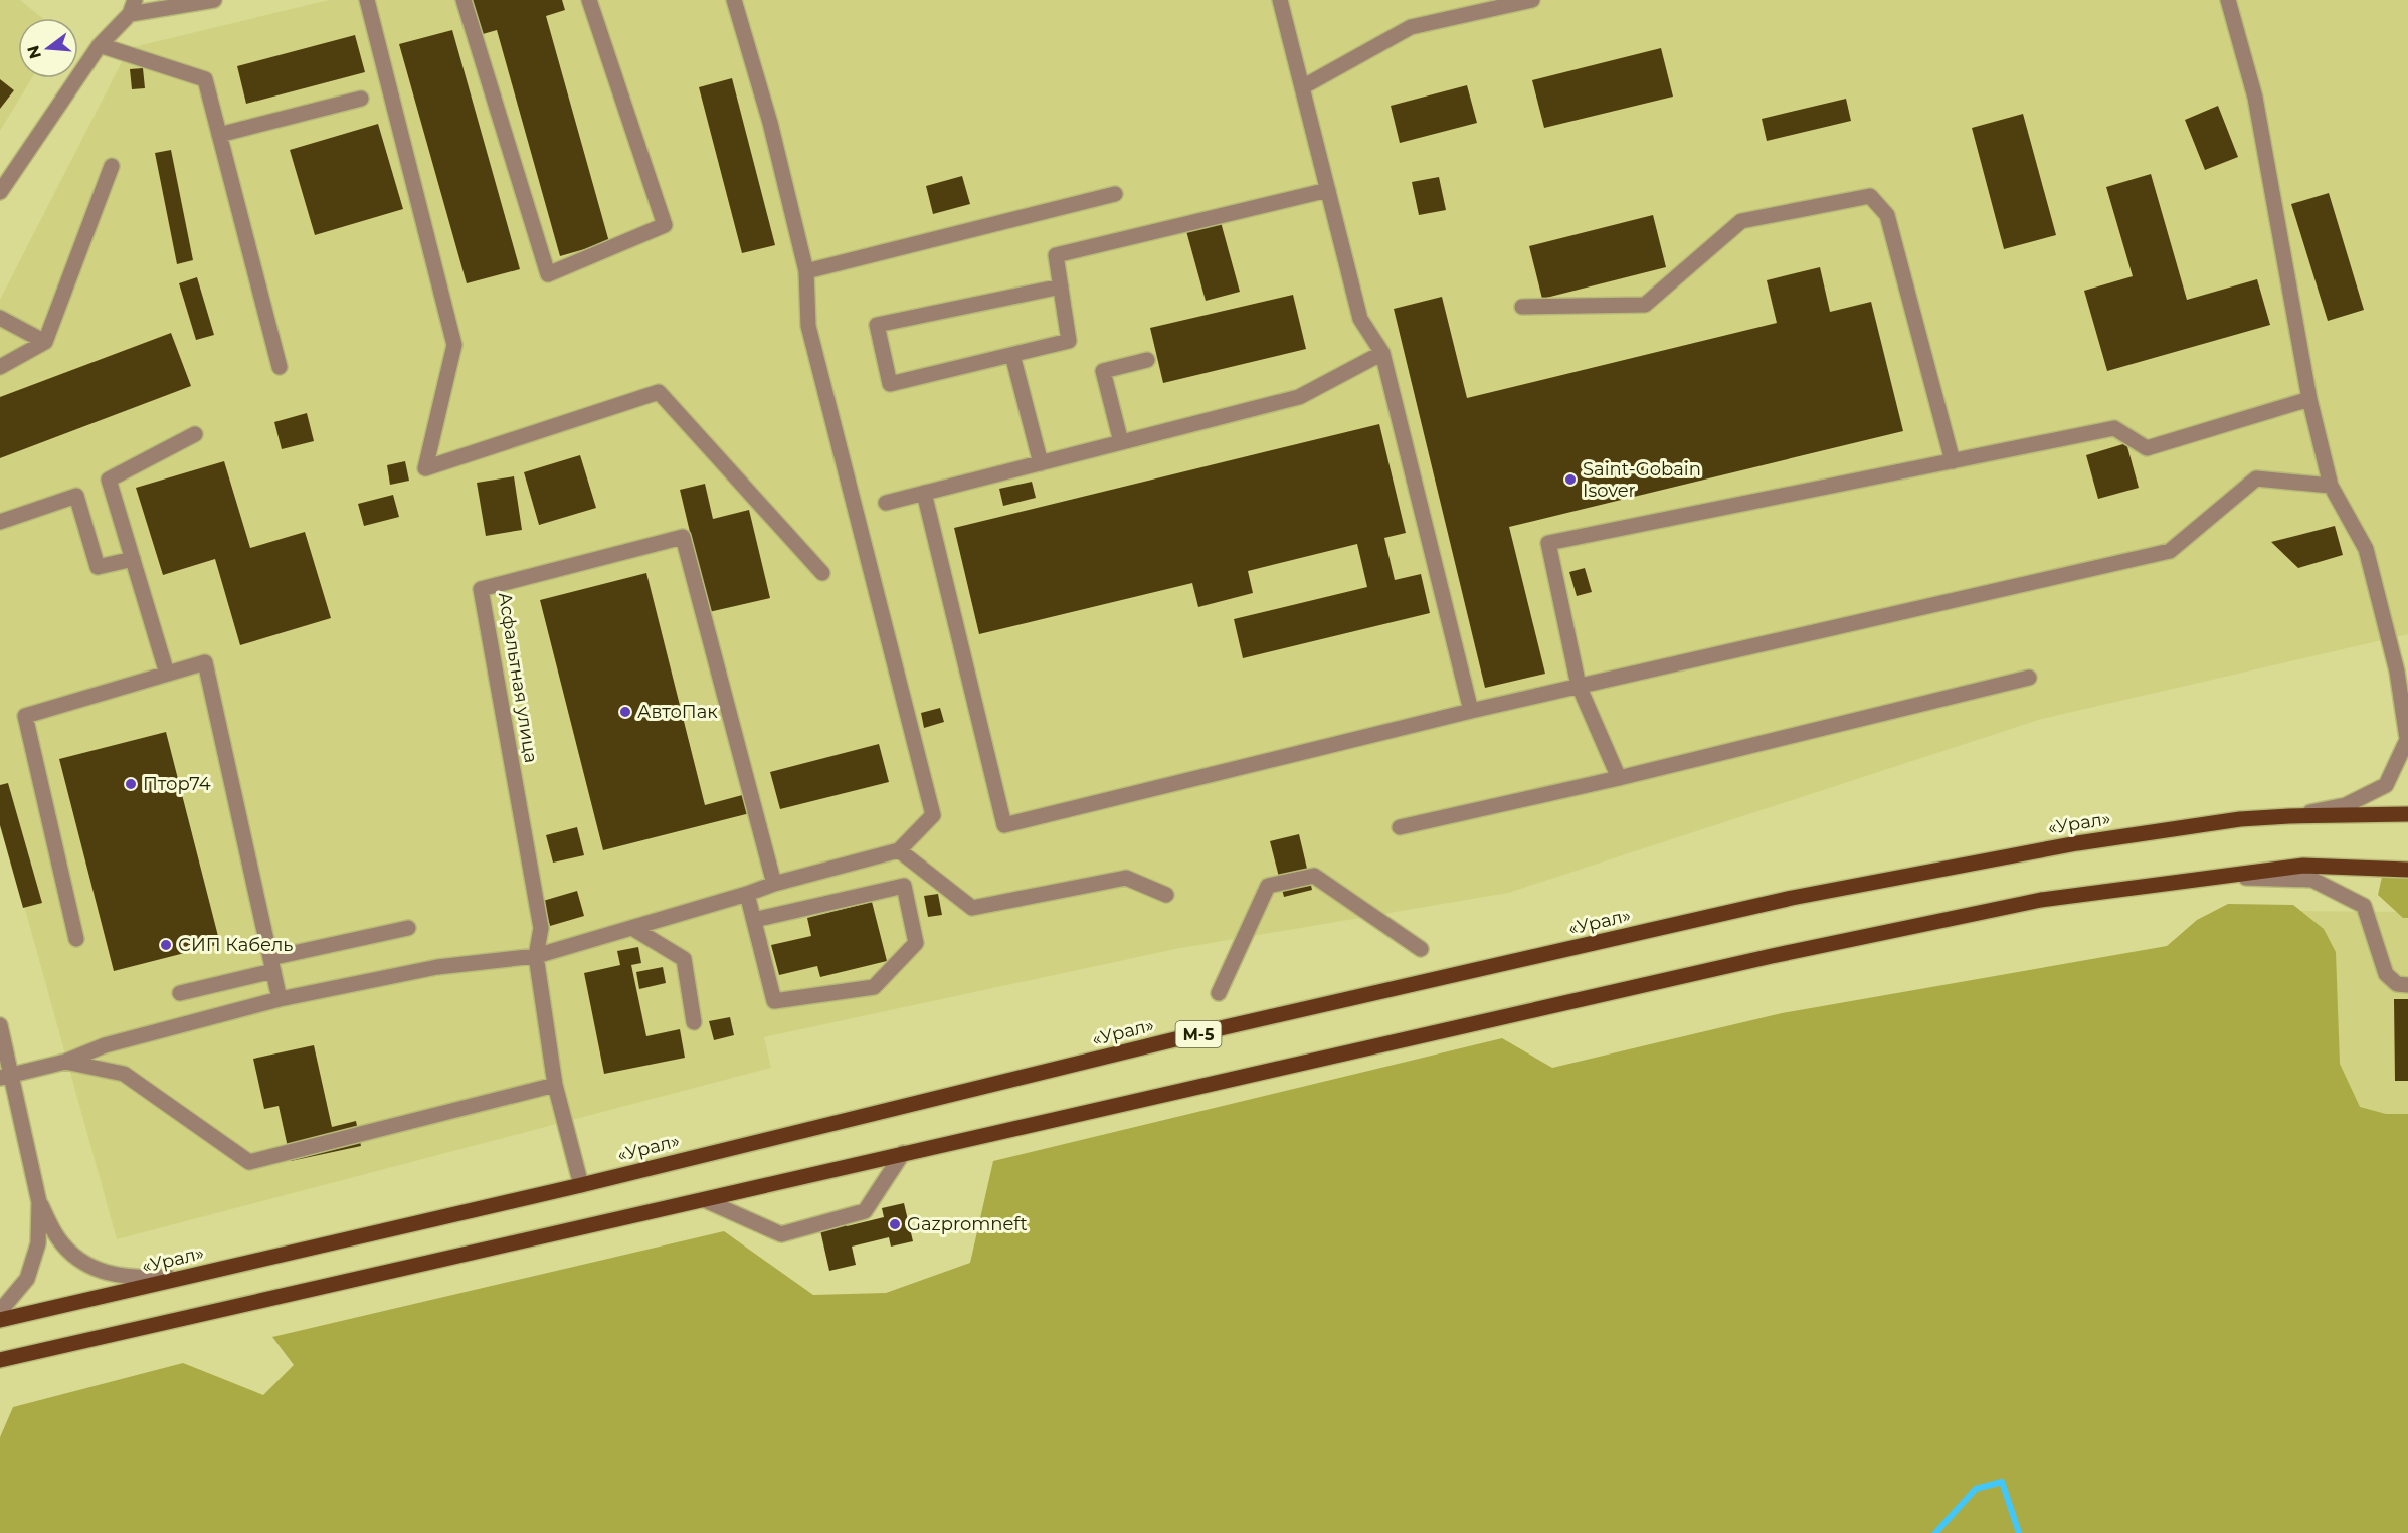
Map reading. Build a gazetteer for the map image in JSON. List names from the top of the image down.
{
  "streets": {
    "main road": ["«Урал»", "М-5"],
    "street": ["Асфальтная улица"]
  },
  "crossings": [
    ["Асфальтная улица", "«Урал»"]
  ],
  "places": [
    "Saint-Gobain Isover",
    "АвтоПак",
    "Птор74",
    "СИП Кабель",
    "Gazpromneft"
  ],
  "north": "left"
}
